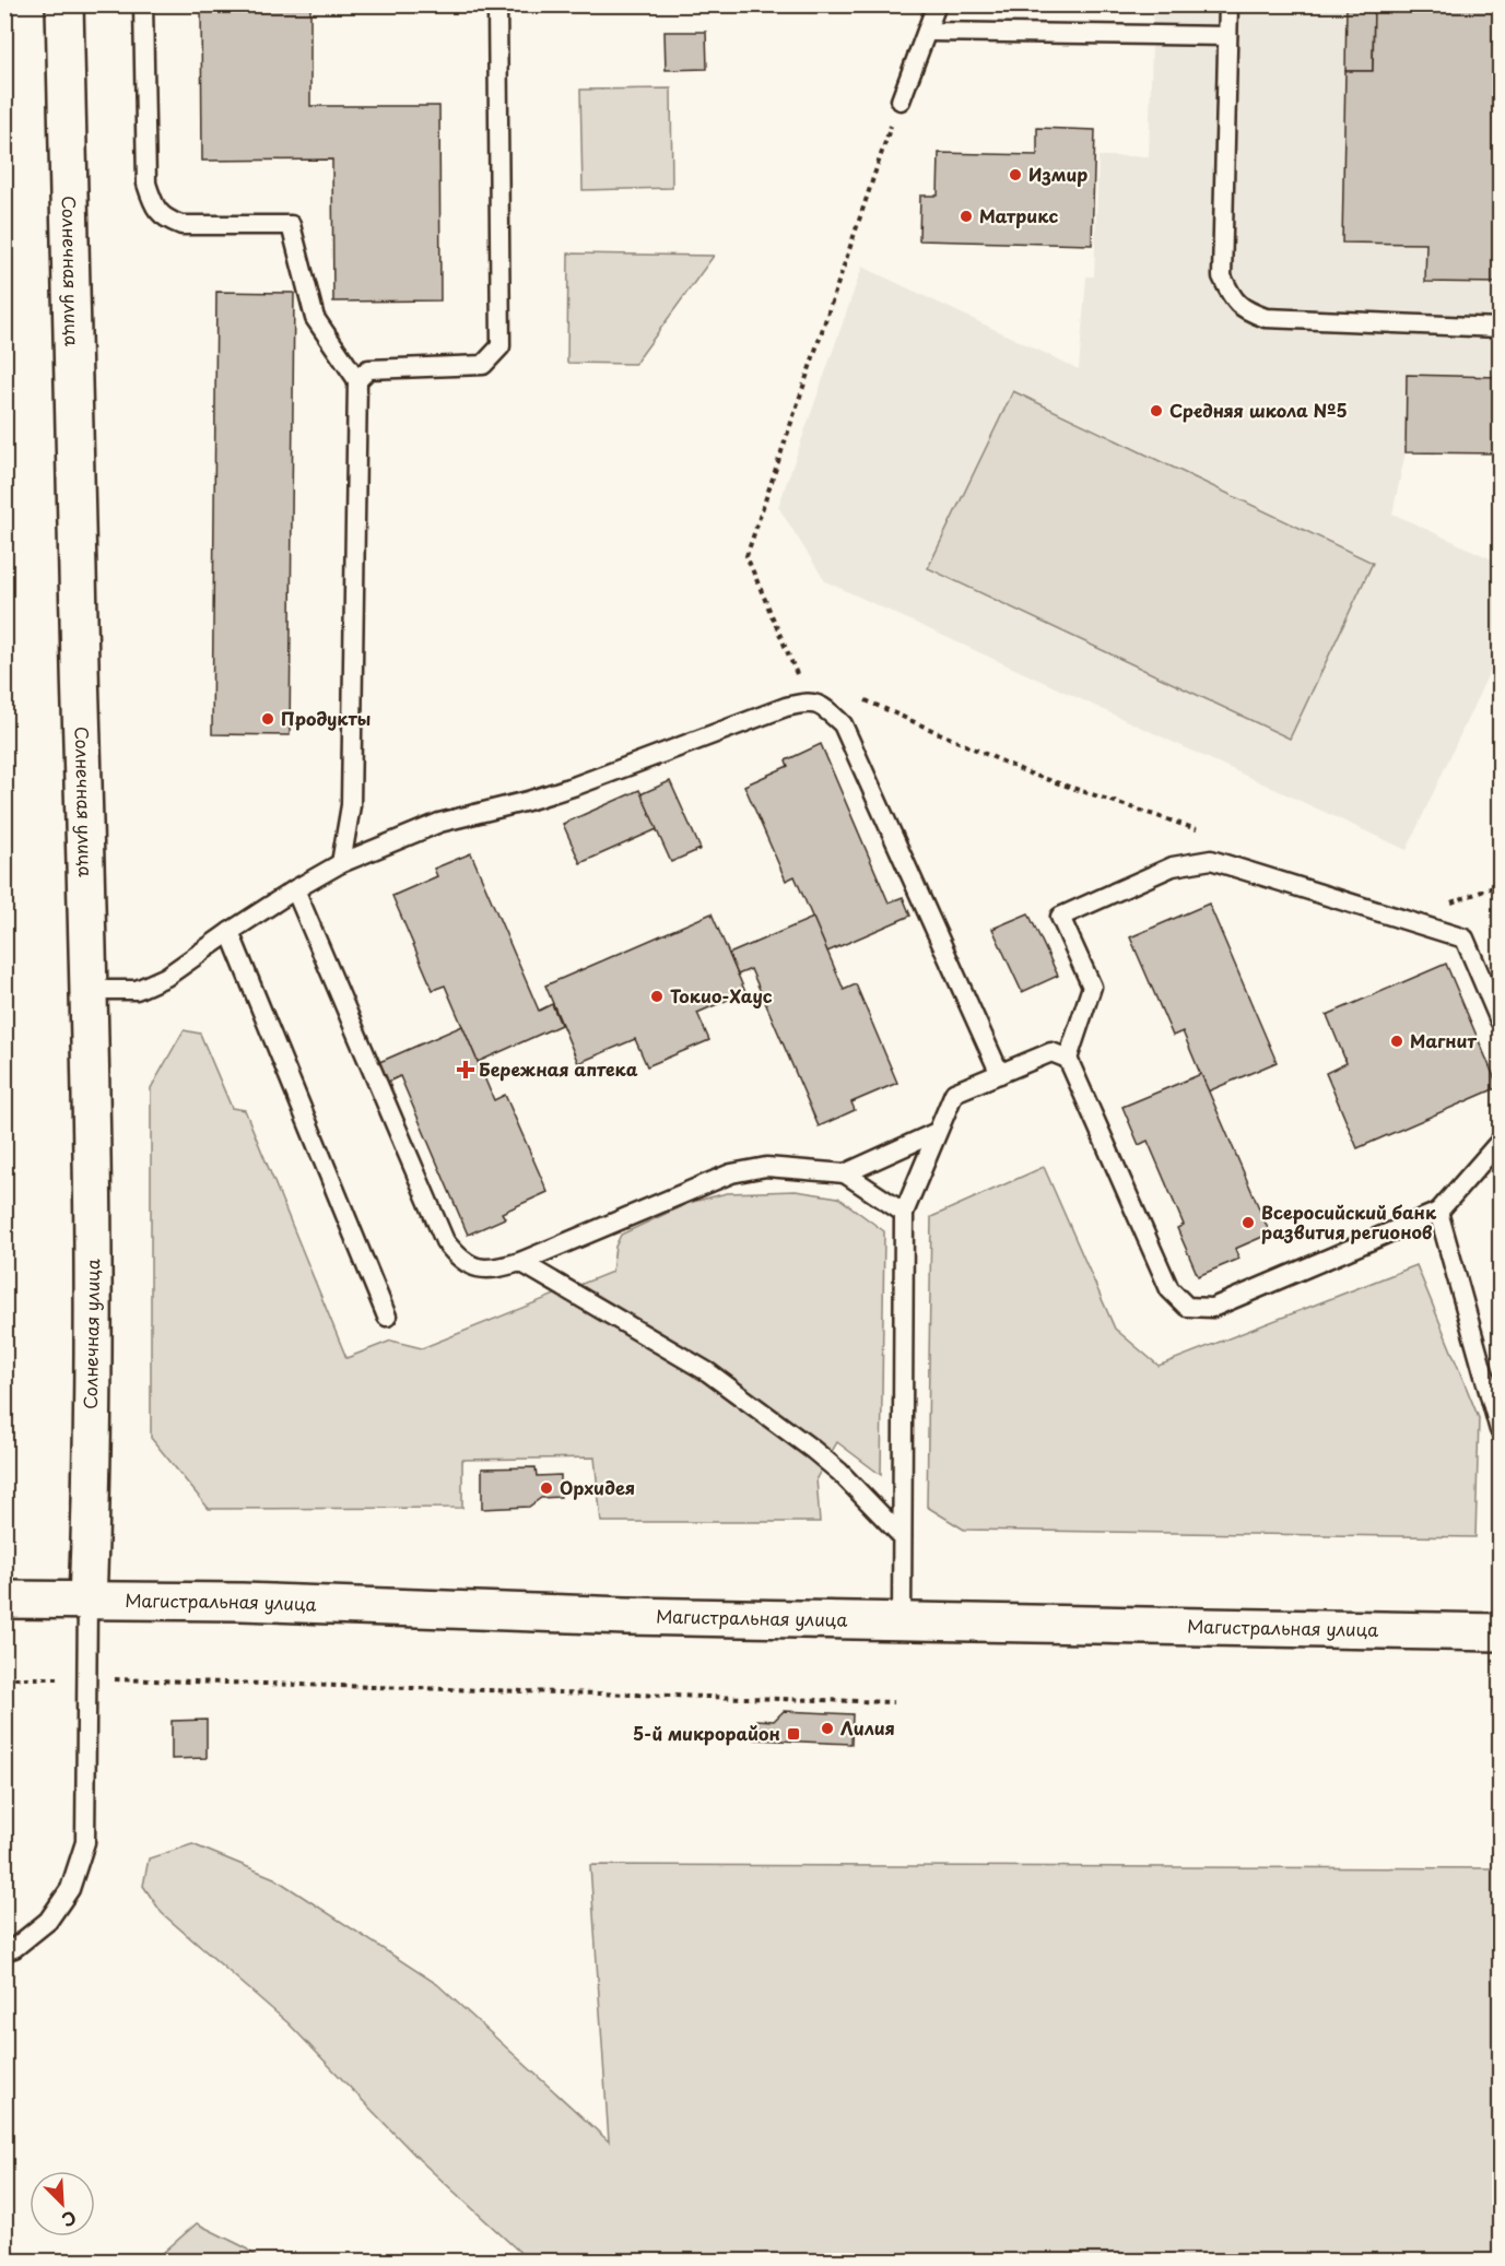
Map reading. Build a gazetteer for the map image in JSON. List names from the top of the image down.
{
  "streets": {
    "street": ["Солнечная улица", "Магистральная улица"]
  },
  "crossings": [
    ["Солнечная улица", "Магистральная улица"]
  ],
  "places": {
    "other": [
      "Измир",
      "Матрикc",
      "Средняя школа №5",
      "Продукты",
      "Токио-Хаус",
      "Магнит",
      "Всеросийский банк развития регионов",
      "Орхидея",
      "Лилия"
    ],
    "health": ["Бережная аптека"],
    "transit": ["5-й микрорайон"]
  },
  "north": "bottom right"
}
